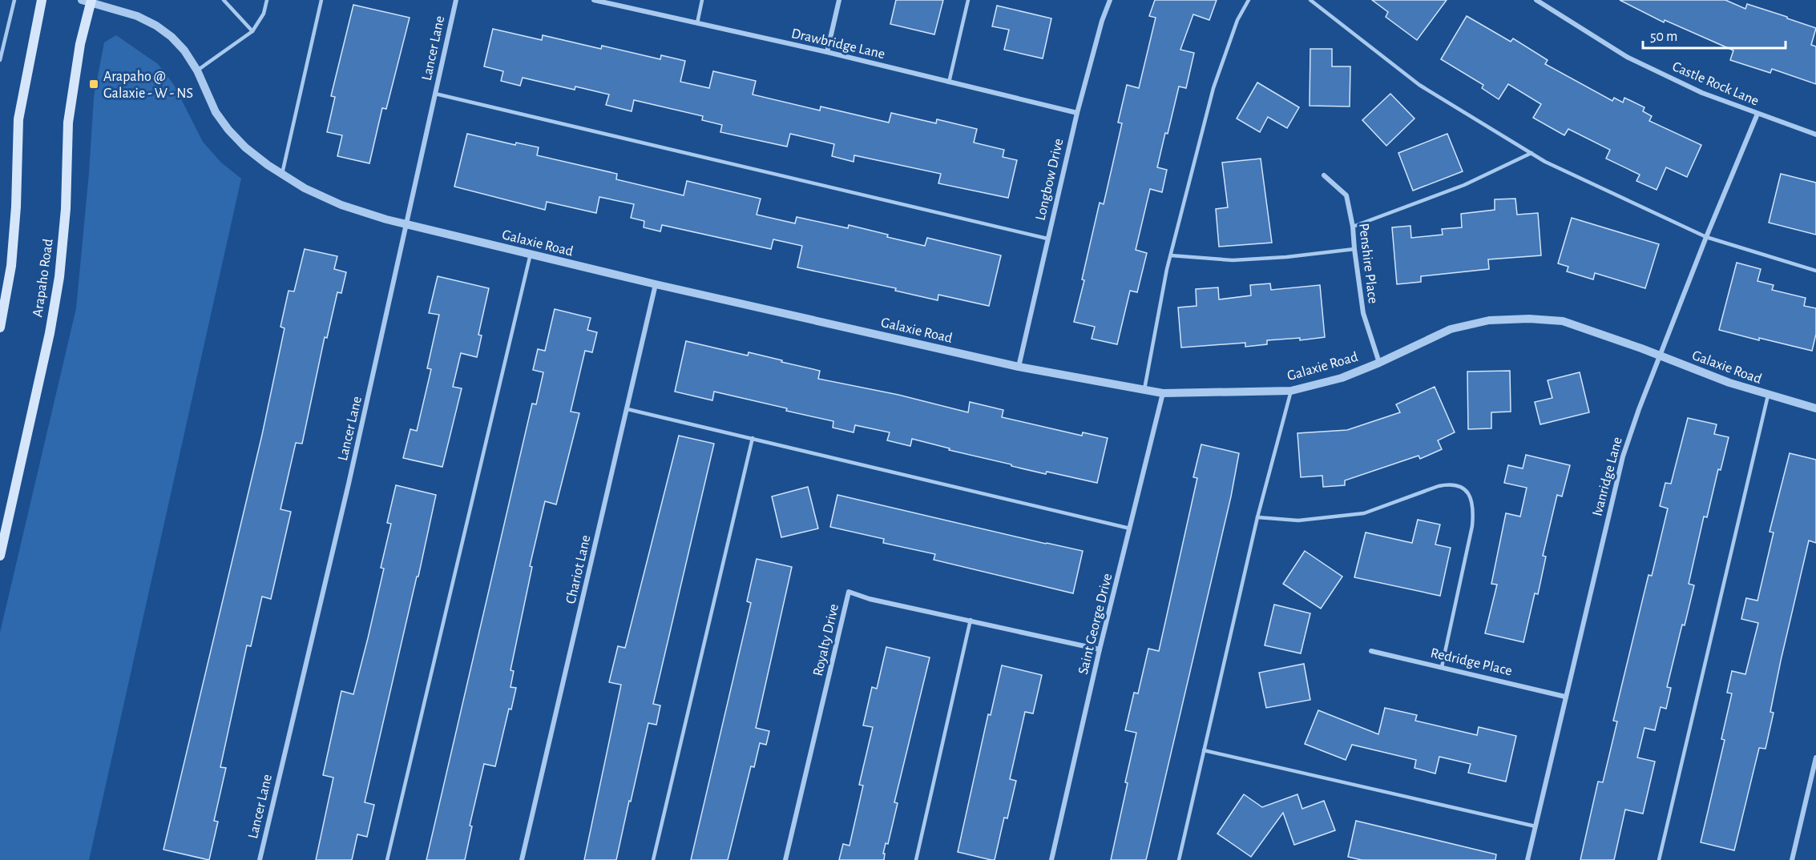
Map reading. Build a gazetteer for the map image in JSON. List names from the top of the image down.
{
  "streets": {
    "main road": ["Arapaho Road"],
    "street": [
      "Drawbridge Lane",
      "Lancer Lane",
      "Castle Rock Lane",
      "Longbow Drive",
      "Galaxie Road",
      "Penshire Place",
      "Ivanridge Lane",
      "Chariot Lane",
      "Saint George Drive",
      "Royalty Drive",
      "Redridge Place"
    ]
  },
  "crossings": [
    ["Drawbridge Lane", "Longbow Drive"],
    ["Lancer Lane", "Galaxie Road"],
    ["Castle Rock Lane", "Ivanridge Lane"],
    ["Longbow Drive", "Galaxie Road"],
    ["Galaxie Road", "Penshire Place"],
    ["Galaxie Road", "Arapaho Road"],
    ["Galaxie Road", "Ivanridge Lane"],
    ["Galaxie Road", "Chariot Lane"],
    ["Galaxie Road", "Saint George Drive"],
    ["Ivanridge Lane", "Redridge Place"],
    ["Saint George Drive", "Royalty Drive"]
  ],
  "places": {
    "transit": ["Arapaho @ Galaxie - W - NS"]
  },
  "scale_bar": "50 m"
}
